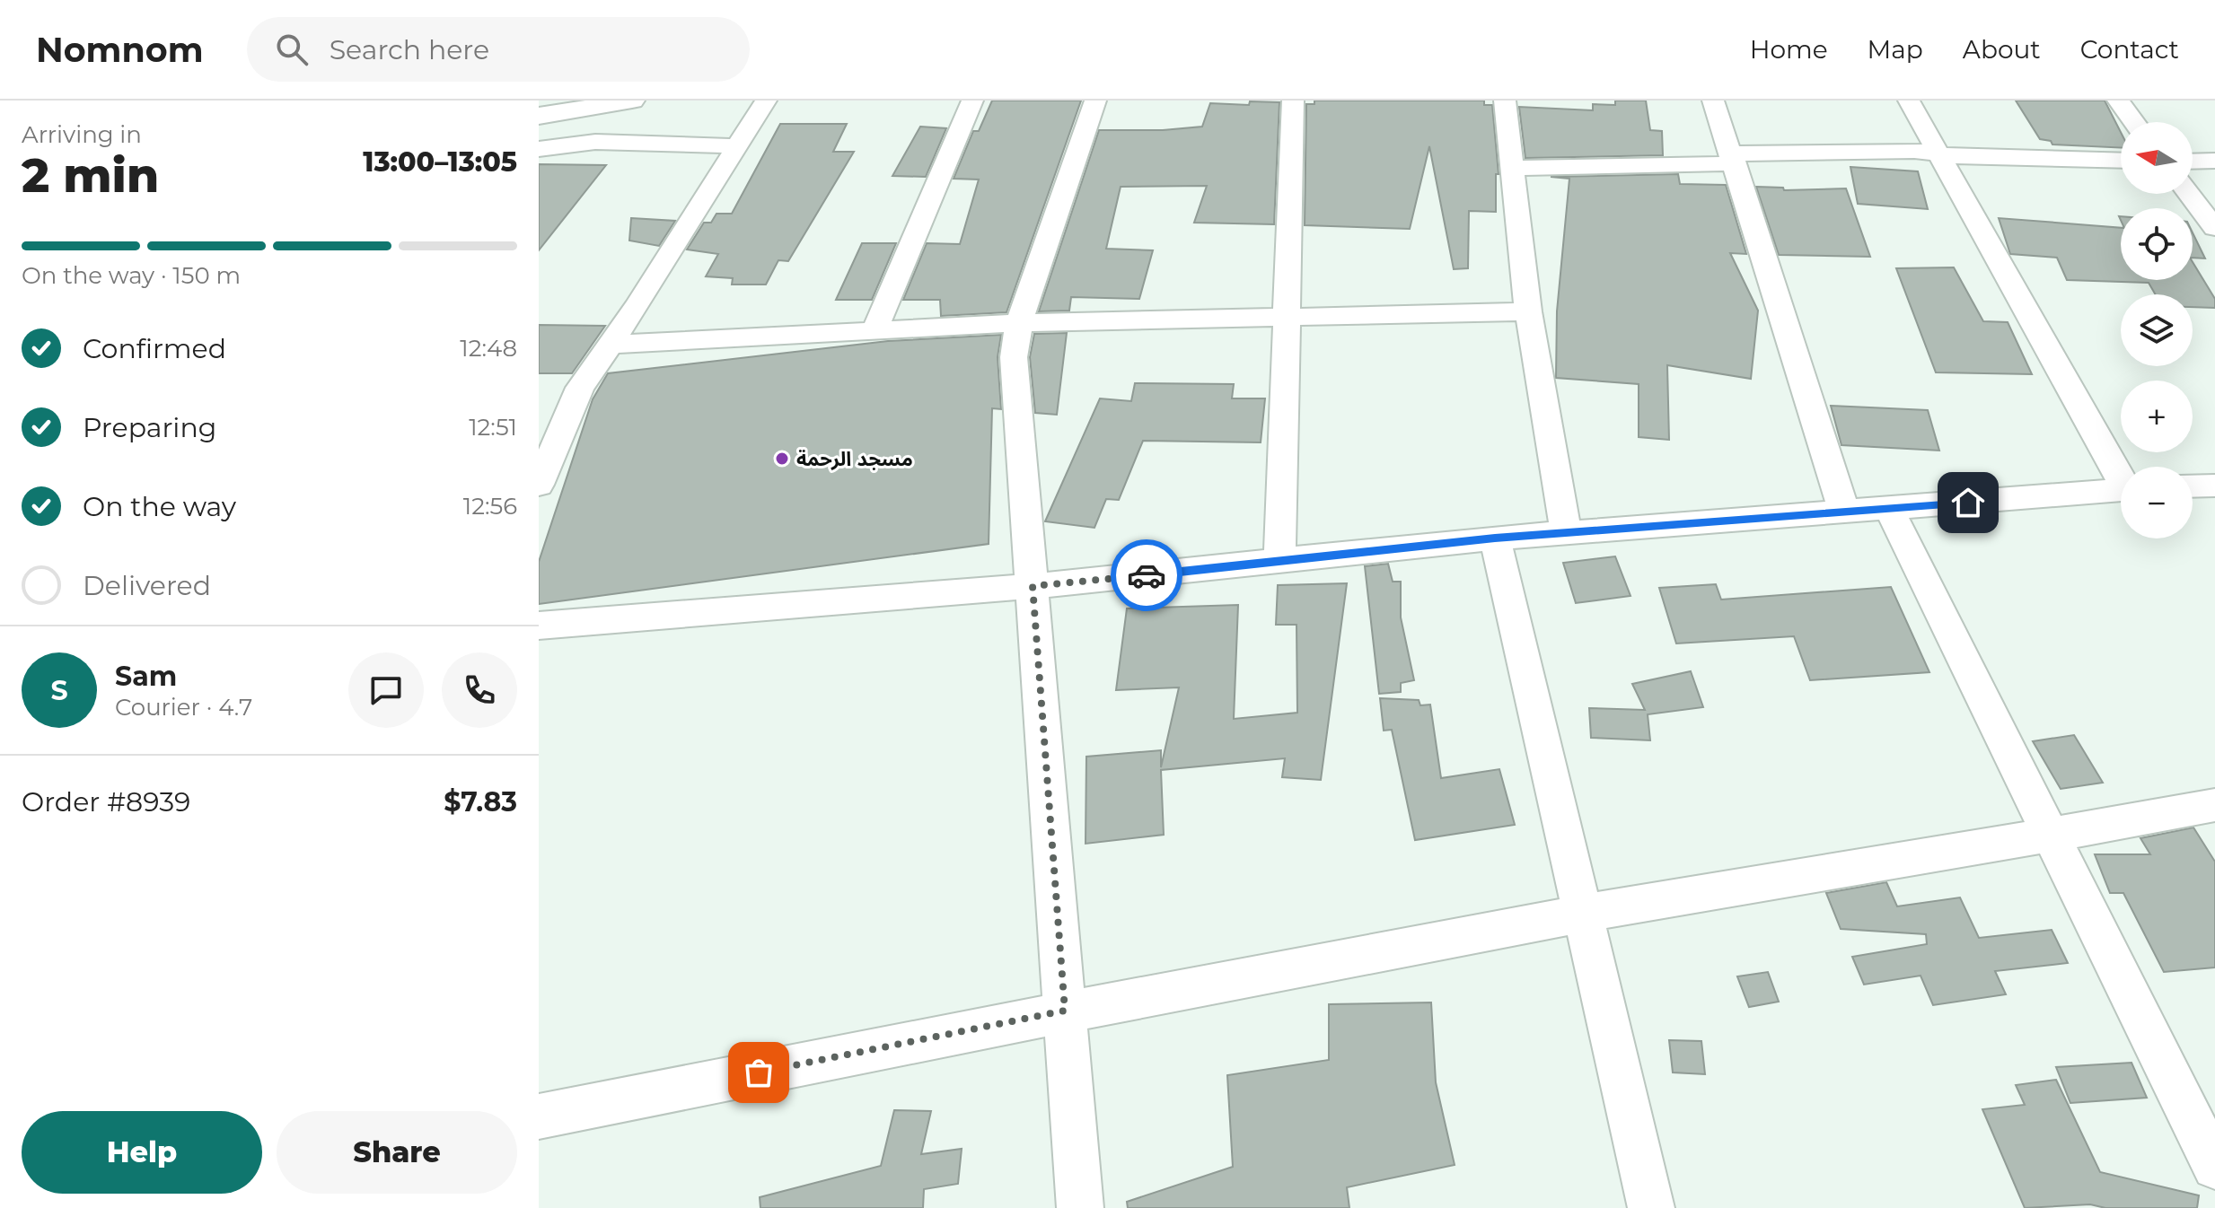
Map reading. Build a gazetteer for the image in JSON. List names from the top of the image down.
{
  "places": ["مسجد الرحمة"],
  "north": "left",
  "page": {
    "header": "Nomnom",
    "search": "Search here",
    "nav": [
      "Home",
      "Map",
      "About",
      "Contact"
    ],
    "heading": ["2 min", "Arriving in", "13:00–13:05"],
    "panel": [
      "Sam",
      "Courier · 4.7",
      "Order #8939",
      "$7.83"
    ],
    "map_buttons": ["+", "−"],
    "bar": "On the way · 150 m",
    "list": [
      ["Confirmed", "12:48"],
      ["Preparing", "12:51"],
      ["On the way", "12:56"],
      "Delivered"
    ],
    "round": "S",
    "buttons": ["Help", "Share"]
  }
}
